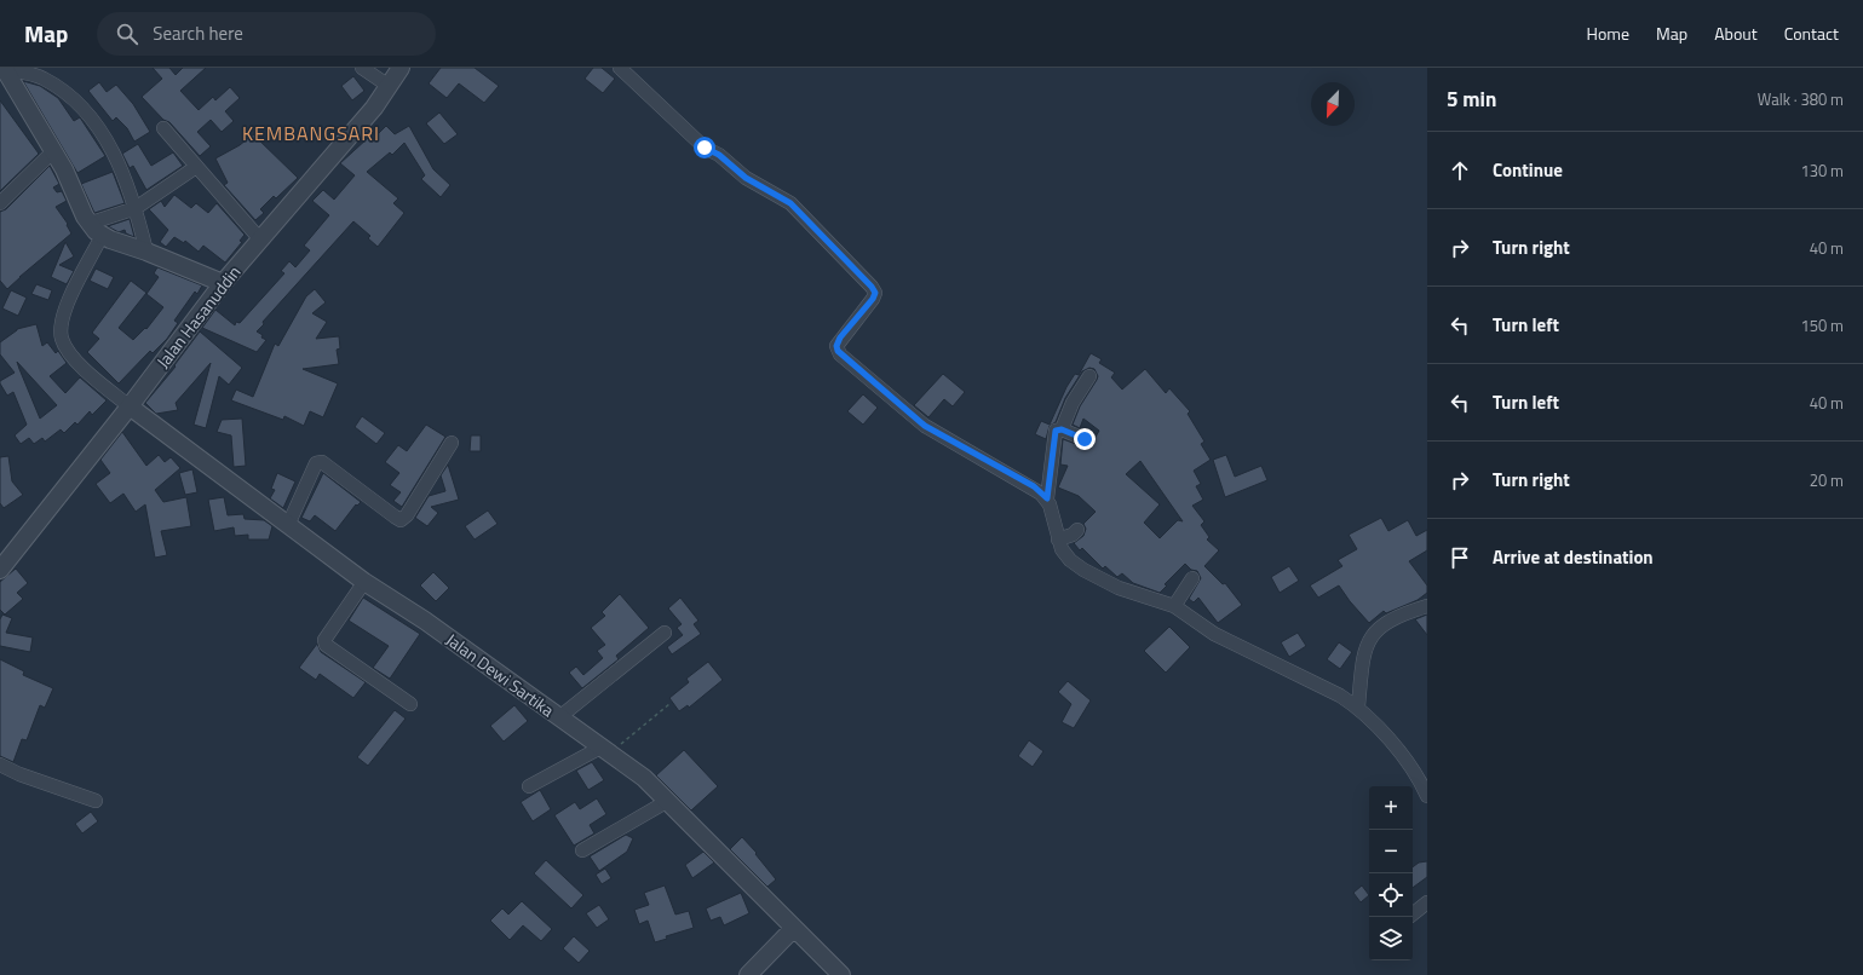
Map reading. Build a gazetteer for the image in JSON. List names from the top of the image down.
{
  "streets": {
    "street": ["Jalan Hasanuddin", "Jalan Dewi Sartika"]
  },
  "crossings": [
    ["Jalan Hasanuddin", "Jalan Dewi Sartika"]
  ],
  "districts": ["KEMBANGSARI"],
  "north": "bottom left",
  "page": {
    "header": "Map",
    "search": "Search here",
    "nav": [
      "Home",
      "Map",
      "About",
      "Contact"
    ],
    "heading": ["5 min", "Walk · 380 m"],
    "list": [
      ["Continue", "130 m"],
      ["Turn right", "40 m"],
      ["Turn left", "150 m"],
      ["Turn left", "40 m"],
      ["Turn right", "20 m"],
      "Arrive at destination"
    ],
    "map_buttons": ["+", "−"]
  }
}
